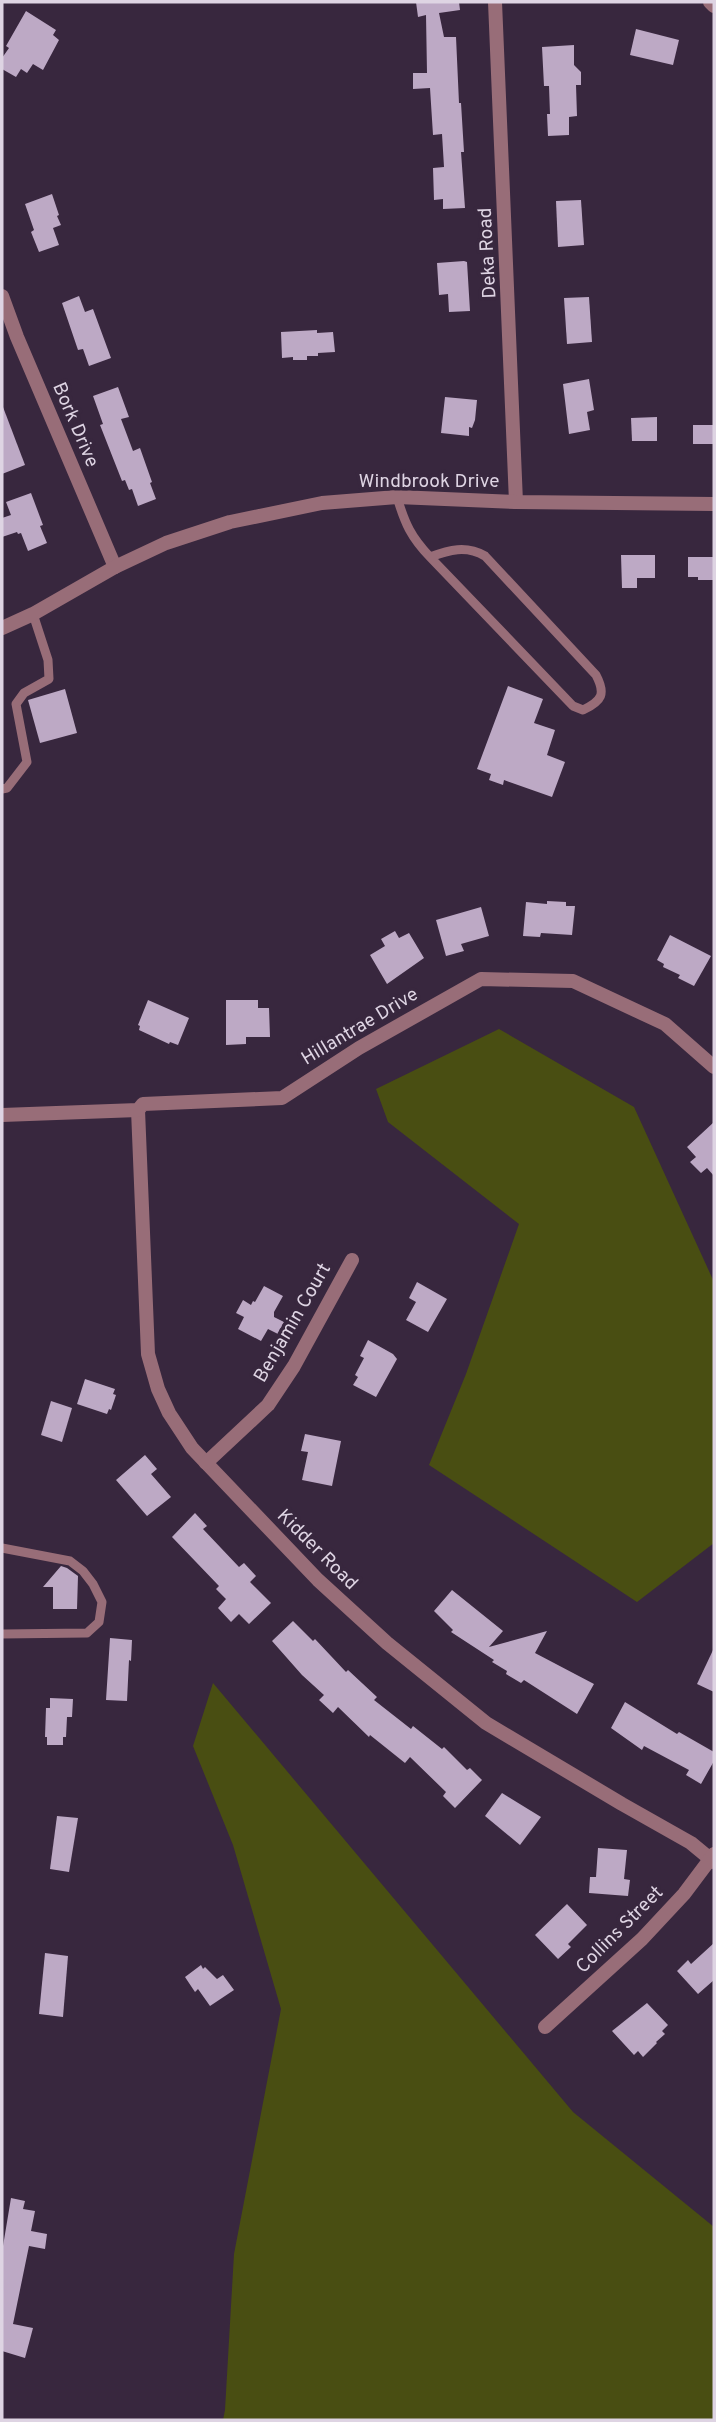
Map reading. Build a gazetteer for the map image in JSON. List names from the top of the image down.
{
  "streets": {
    "street": [
      "Deka Road",
      "Bork Drive",
      "Windbrook Drive",
      "Hillantrae Drive",
      "Benjamin Court",
      "Kidder Road",
      "Collins Street"
    ]
  },
  "crossings": [
    ["Deka Road", "Windbrook Drive"],
    ["Bork Drive", "Windbrook Drive"],
    ["Hillantrae Drive", "Kidder Road"],
    ["Benjamin Court", "Kidder Road"],
    ["Kidder Road", "Collins Street"]
  ]
}
